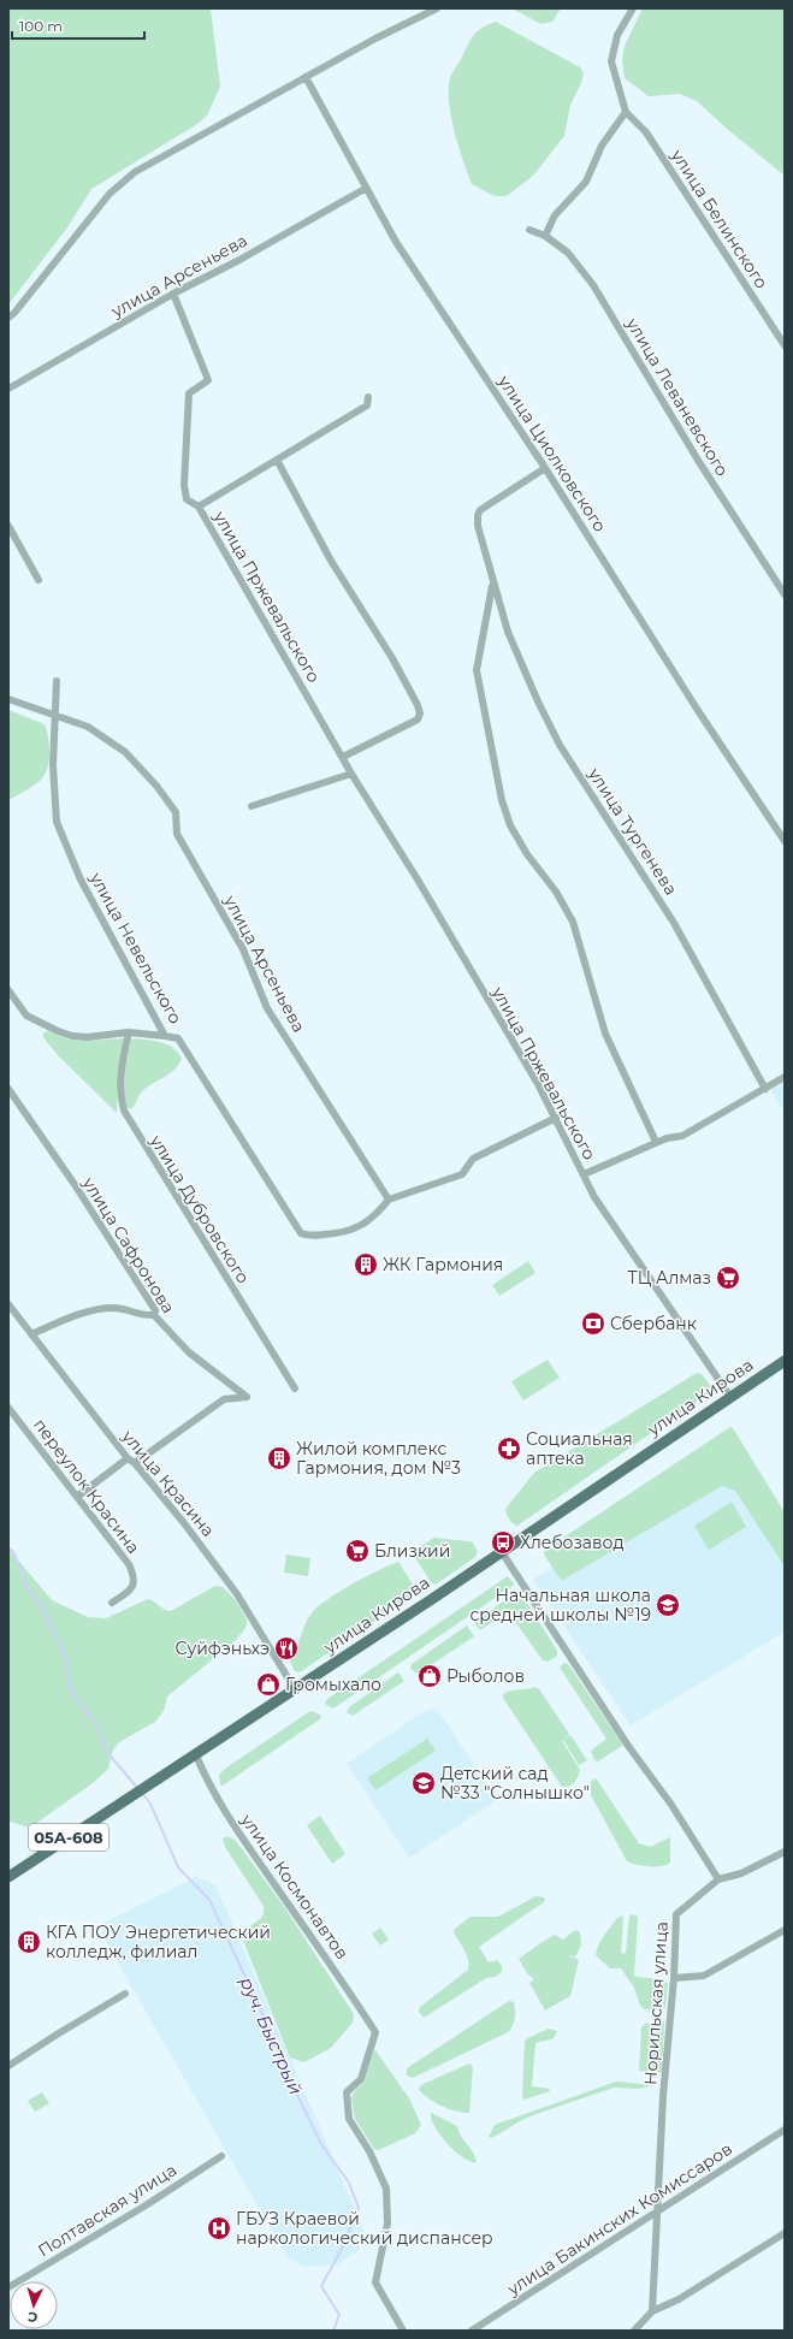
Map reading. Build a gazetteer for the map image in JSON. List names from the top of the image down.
{
  "streets": {
    "main road": ["улица Кирова", "05А-608"],
    "street": [
      "улица Белинского",
      "улица Арсеньева",
      "улица Леваневского",
      "улица Циолковского",
      "улица Пржевальского",
      "улица Тургенева",
      "улица Невельского",
      "улица Дубровского",
      "улица Сафронова",
      "улица Красина",
      "переулок Красина",
      "улица Космонавтов",
      "Норильская улица",
      "Полтавская улица",
      "улица Бакинских Комиссаров"
    ]
  },
  "crossings": [
    ["улица Арсеньева", "улица Циолковского"],
    ["улица Арсеньева", "улица Пржевальского"],
    ["улица Арсеньева", "улица Невельского"],
    ["улица Циолковского", "улица Тургенева"],
    ["улица Пржевальского", "улица Кирова"],
    ["улица Сафронова", "улица Красина"],
    ["улица Кирова", "улица Красина"],
    ["улица Кирова", "улица Космонавтов"],
    ["Норильская улица", "улица Бакинских Комиссаров"]
  ],
  "water": ["руч. Быстрый"],
  "places": {
    "building": ["ЖК Гармония", "Жилой комплекс Гармония, дом №3", "КГА ПОУ Энергетический колледж, филиал"],
    "supermarket": ["ТЦ Алмаз", "Близкий"],
    "bank": ["Сбербанк"],
    "pharmacy": ["Социальная аптека"],
    "bus stop": ["Хлебoзавод"],
    "school or university": ["Начальная школа средней школы №19", "Детский сад №33 \"Солнышко\""],
    "restaurant": ["Суйфэньхэ"],
    "shop": ["Рыболов", "Громыхало"],
    "hospital": ["ГБУЗ Краевой наркологический диспансер"]
  },
  "scale_bar": "100 m",
  "north": "bottom"
}
